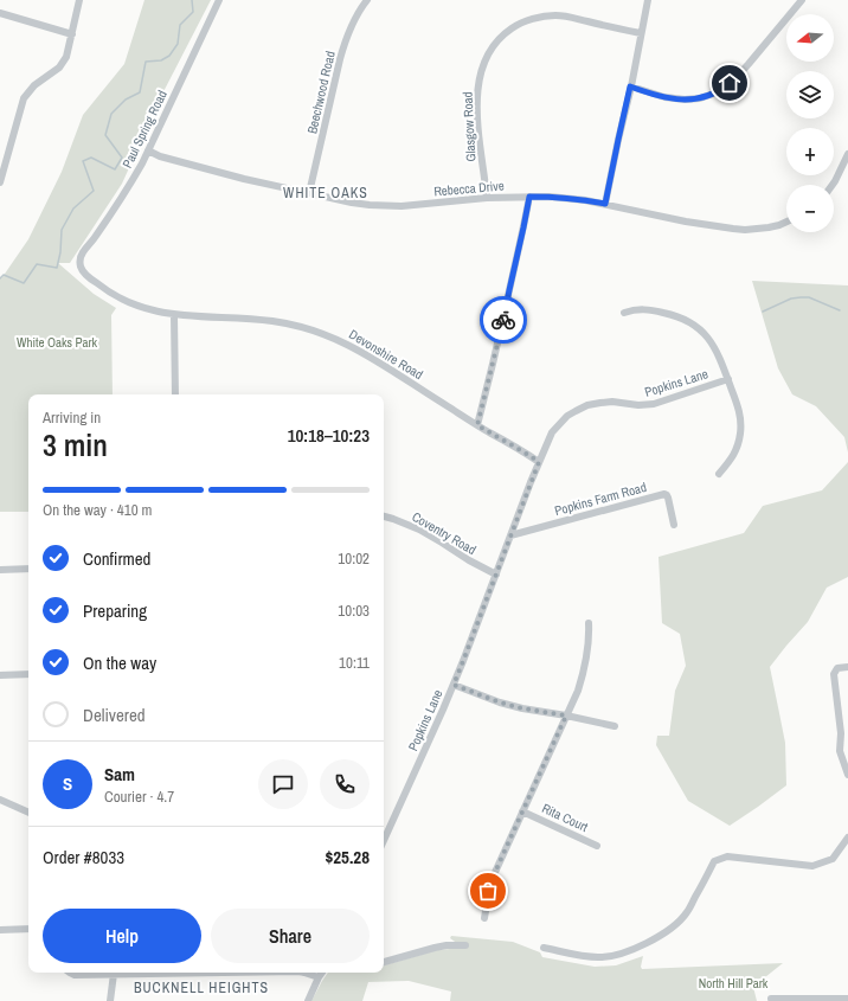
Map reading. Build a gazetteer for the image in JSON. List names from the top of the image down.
{
  "streets": {
    "street": [
      "Beechwood Road",
      "Glasgow Road",
      "Paul Spring Road",
      "Rebecca Drive",
      "Devonshire Road",
      "Popkins Lane",
      "Popkins Farm Road",
      "Coventry Road",
      "Rita Court"
    ]
  },
  "crossings": [
    ["Beechwood Road", "Rebecca Drive"],
    ["Glasgow Road", "Rebecca Drive"],
    ["Paul Spring Road", "Rebecca Drive"],
    ["Paul Spring Road", "Devonshire Road"],
    ["Devonshire Road", "Popkins Lane"],
    ["Popkins Lane", "Popkins Farm Road"],
    ["Popkins Lane", "Coventry Road"]
  ],
  "districts": ["WHITE OAKS", "BUCKNELL HEIGHTS"],
  "parks": ["White Oaks Park", "North Hill Park"],
  "north": "left",
  "page": {
    "map_buttons": ["+", "−"],
    "heading": ["3 min", "Arriving in", "10:18–10:23"],
    "panel": [
      "Sam",
      "Courier · 4.7",
      "Order #8033",
      "$25.28"
    ],
    "bar": "On the way · 410 m",
    "list": [
      ["Confirmed", "10:02"],
      ["Preparing", "10:03"],
      ["On the way", "10:11"],
      "Delivered"
    ],
    "round": "S",
    "buttons": ["Help", "Share"]
  }
}
